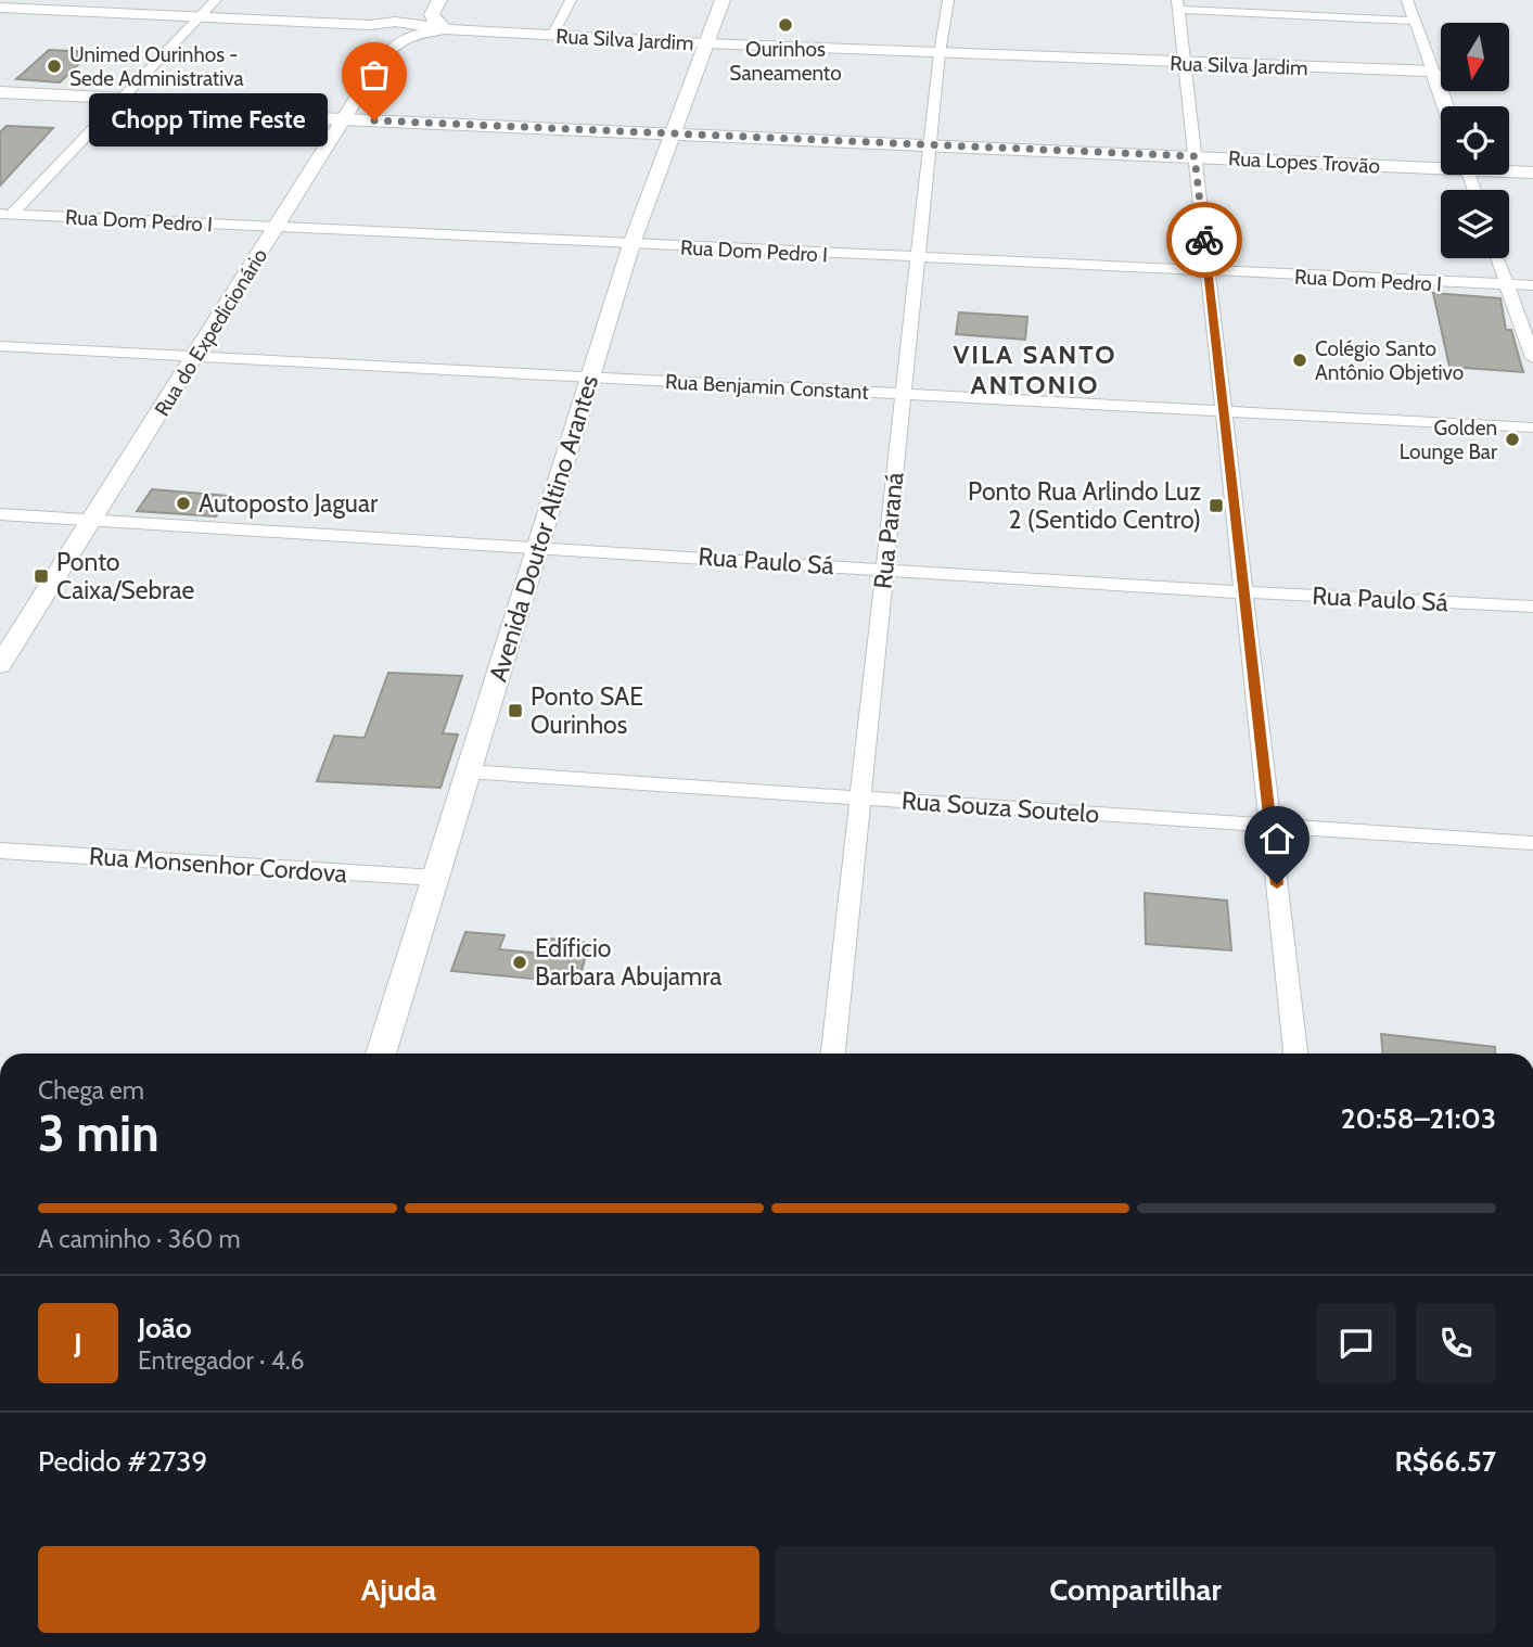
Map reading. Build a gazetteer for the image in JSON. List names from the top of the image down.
{
  "streets": {
    "main road": ["Rua Silva Jardim", "Rua Lopes Trovão"],
    "street": [
      "Rua Dom Pedro I",
      "Rua do Expedicionário",
      "Rua Benjamin Constant",
      "Avenida Doutor Altino Arantes",
      "Rua Paraná",
      "Rua Paulo Sá",
      "Rua Souza Soutelo",
      "Rua Monsenhor Cordova"
    ]
  },
  "crossings": [
    ["Rua Silva Jardim", "Avenida Doutor Altino Arantes"],
    ["Rua Silva Jardim", "Rua Paraná"],
    ["Rua Lopes Trovão", "Rua do Expedicionário"],
    ["Rua Lopes Trovão", "Avenida Doutor Altino Arantes"],
    ["Rua Lopes Trovão", "Rua Paraná"],
    ["Rua Dom Pedro I", "Rua do Expedicionário"],
    ["Rua Dom Pedro I", "Avenida Doutor Altino Arantes"],
    ["Rua Dom Pedro I", "Rua Paraná"],
    ["Rua do Expedicionário", "Rua Benjamin Constant"],
    ["Rua do Expedicionário", "Rua Paulo Sá"],
    ["Rua Benjamin Constant", "Avenida Doutor Altino Arantes"],
    ["Rua Benjamin Constant", "Rua Paraná"],
    ["Avenida Doutor Altino Arantes", "Rua Paulo Sá"],
    ["Avenida Doutor Altino Arantes", "Rua Souza Soutelo"],
    ["Avenida Doutor Altino Arantes", "Rua Monsenhor Cordova"],
    ["Rua Paraná", "Rua Paulo Sá"],
    ["Rua Paraná", "Rua Souza Soutelo"]
  ],
  "districts": ["VILA SANTO ANTONIO"],
  "places": {
    "other": [
      "Ourinhos Saneamento",
      "Unimed Ourinhos - Sede Administrativa",
      "Chopp Time Feste",
      "Colégio Santo Antônio Objetivo",
      "Golden Lounge Bar",
      "Autoposto Jaguar",
      "Edíficio Barbara Abujamra"
    ],
    "transit": ["Ponto Rua Arlindo Luz 2 (Sentido Centro)", "Ponto Caixa/Sebrae", "Ponto SAE Ourinhos"]
  },
  "north": "bottom",
  "page": {
    "bubble": "Chopp Time Feste",
    "heading": ["3 min", "Chega em", "20:58–21:03"],
    "panel": [
      "João",
      "Entregador · 4.6",
      "Pedido #2739",
      "R$66.57"
    ],
    "bar": "A caminho · 360 m",
    "round": "J",
    "buttons": ["Ajuda", "Compartilhar"]
  }
}
